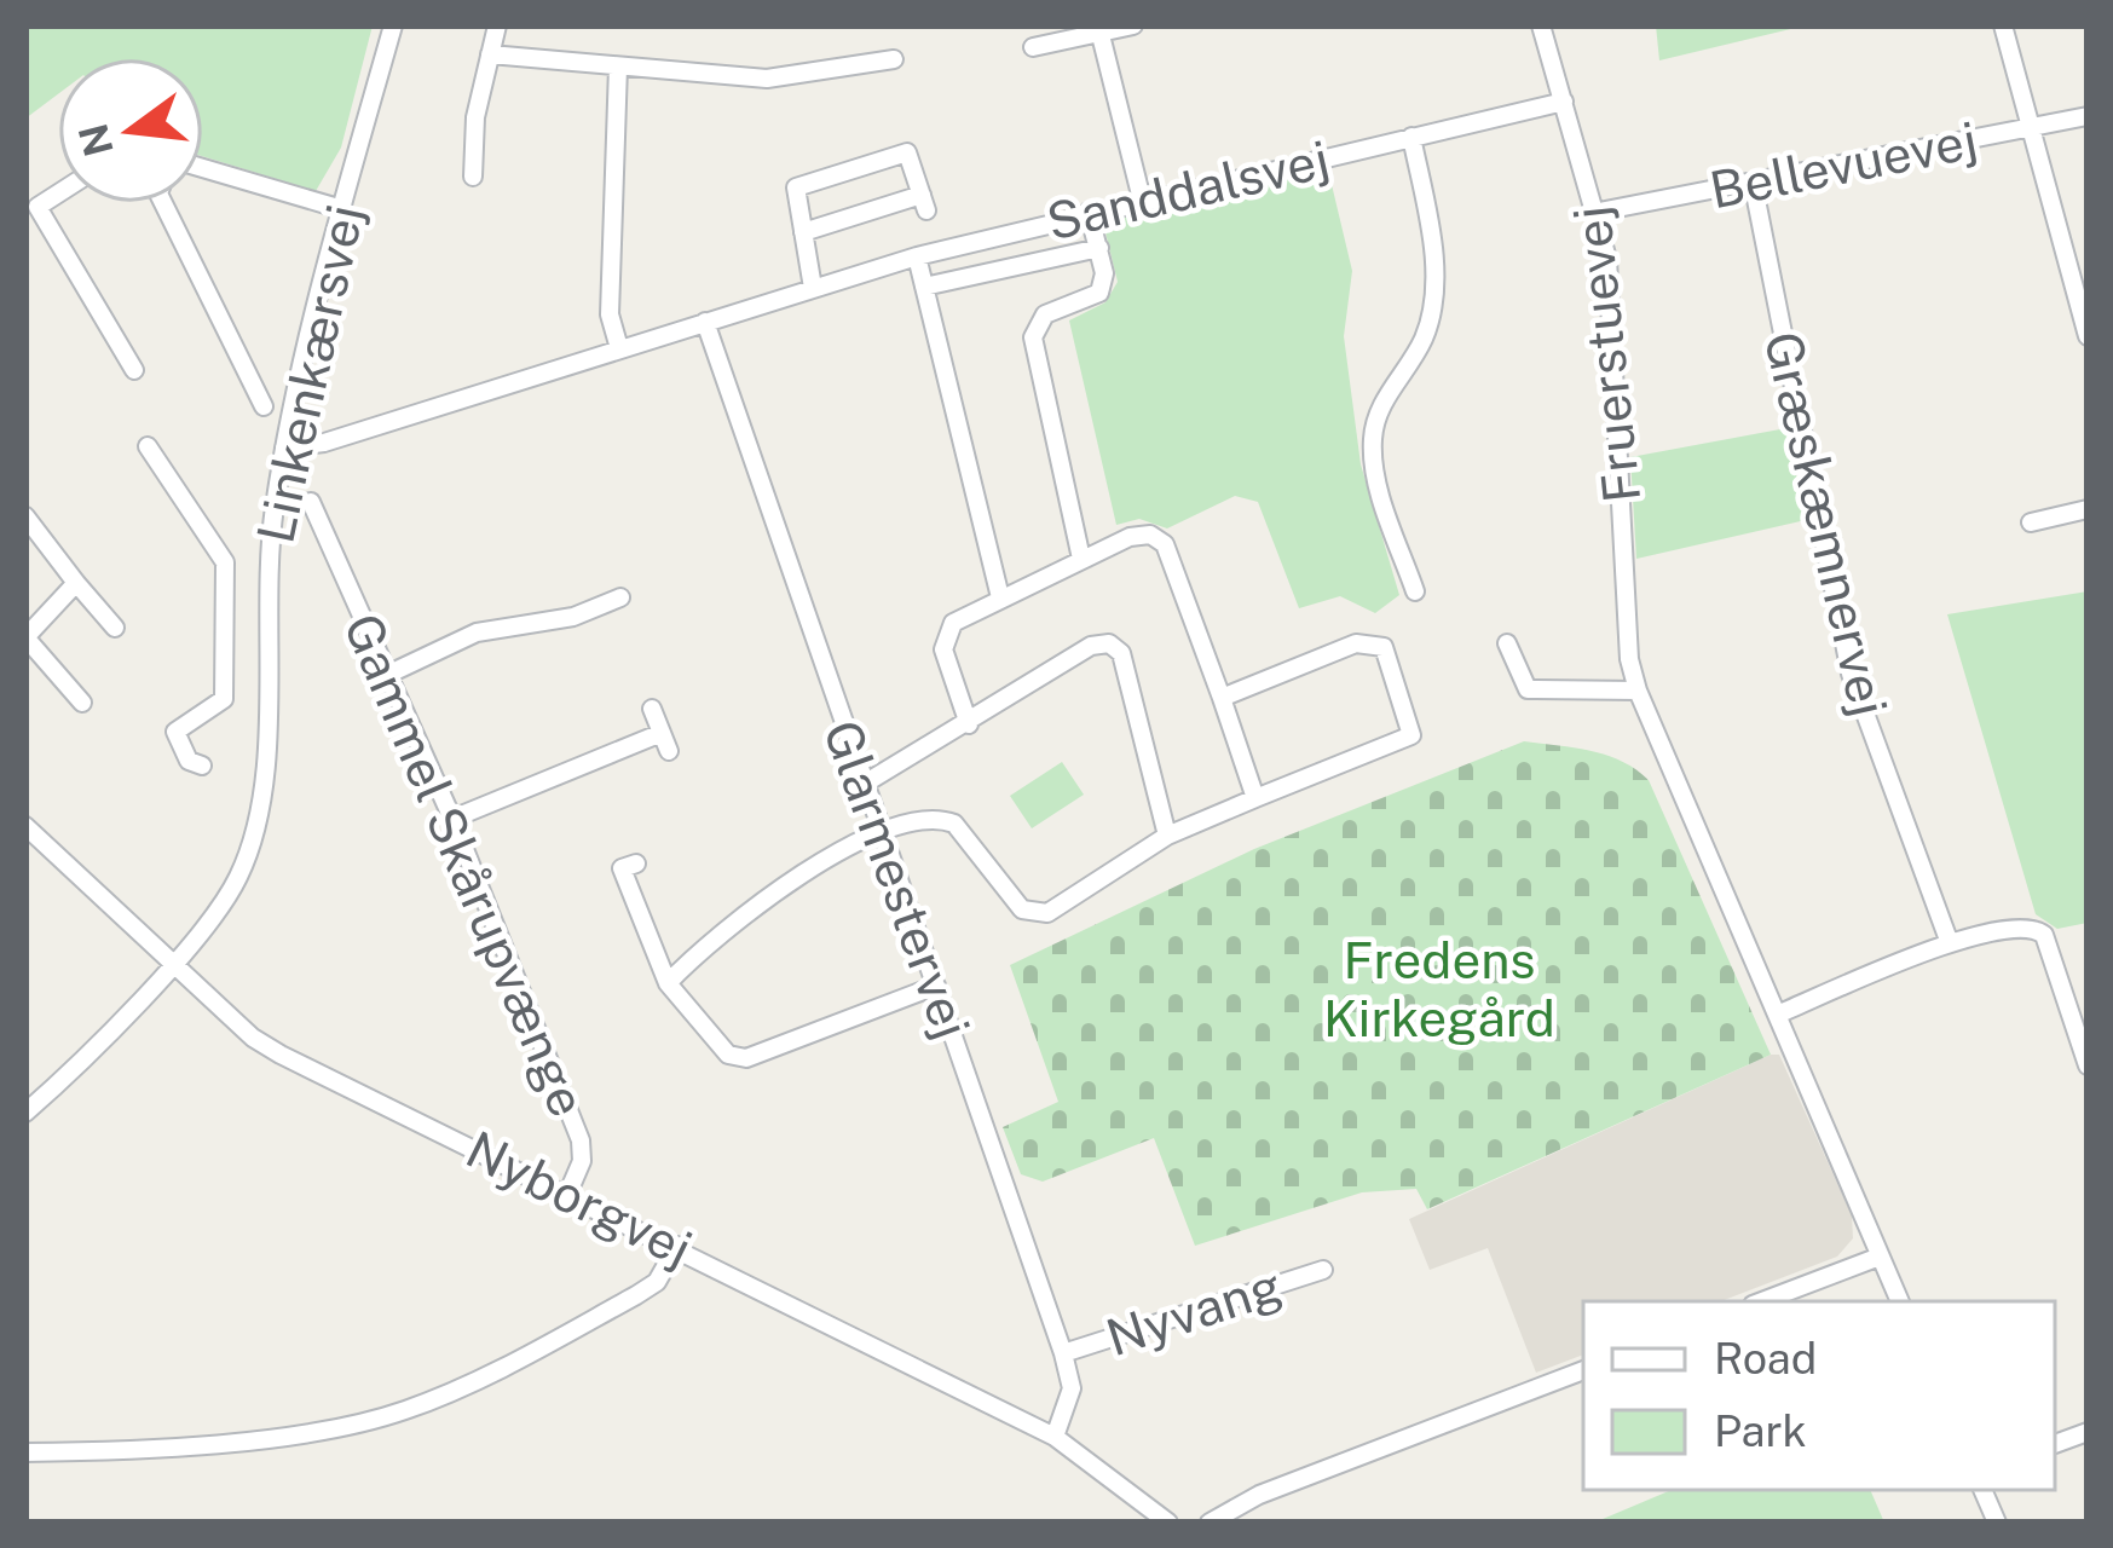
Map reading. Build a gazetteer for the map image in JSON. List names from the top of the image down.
{
  "streets": {
    "street": [
      "Bellevuevej",
      "Sanddalsvej",
      "Fruerstuevej",
      "Linkenkærsvej",
      "Græskæmnervej",
      "Gammel Skårupvænge",
      "Glarmestervej",
      "Nyborgvej",
      "Nyvang"
    ]
  },
  "crossings": [
    ["Bellevuevej", "Fruerstuevej"],
    ["Bellevuevej", "Græskæmnervej"],
    ["Sanddalsvej", "Fruerstuevej"],
    ["Sanddalsvej", "Linkenkærsvej"],
    ["Sanddalsvej", "Glarmestervej"],
    ["Linkenkærsvej", "Nyborgvej"],
    ["Gammel Skårupvænge", "Nyborgvej"],
    ["Glarmestervej", "Nyborgvej"],
    ["Glarmestervej", "Nyvang"]
  ],
  "parks": ["Fredens Kirkegård"],
  "legend": ["Road", "Park"],
  "north": "left"
}
